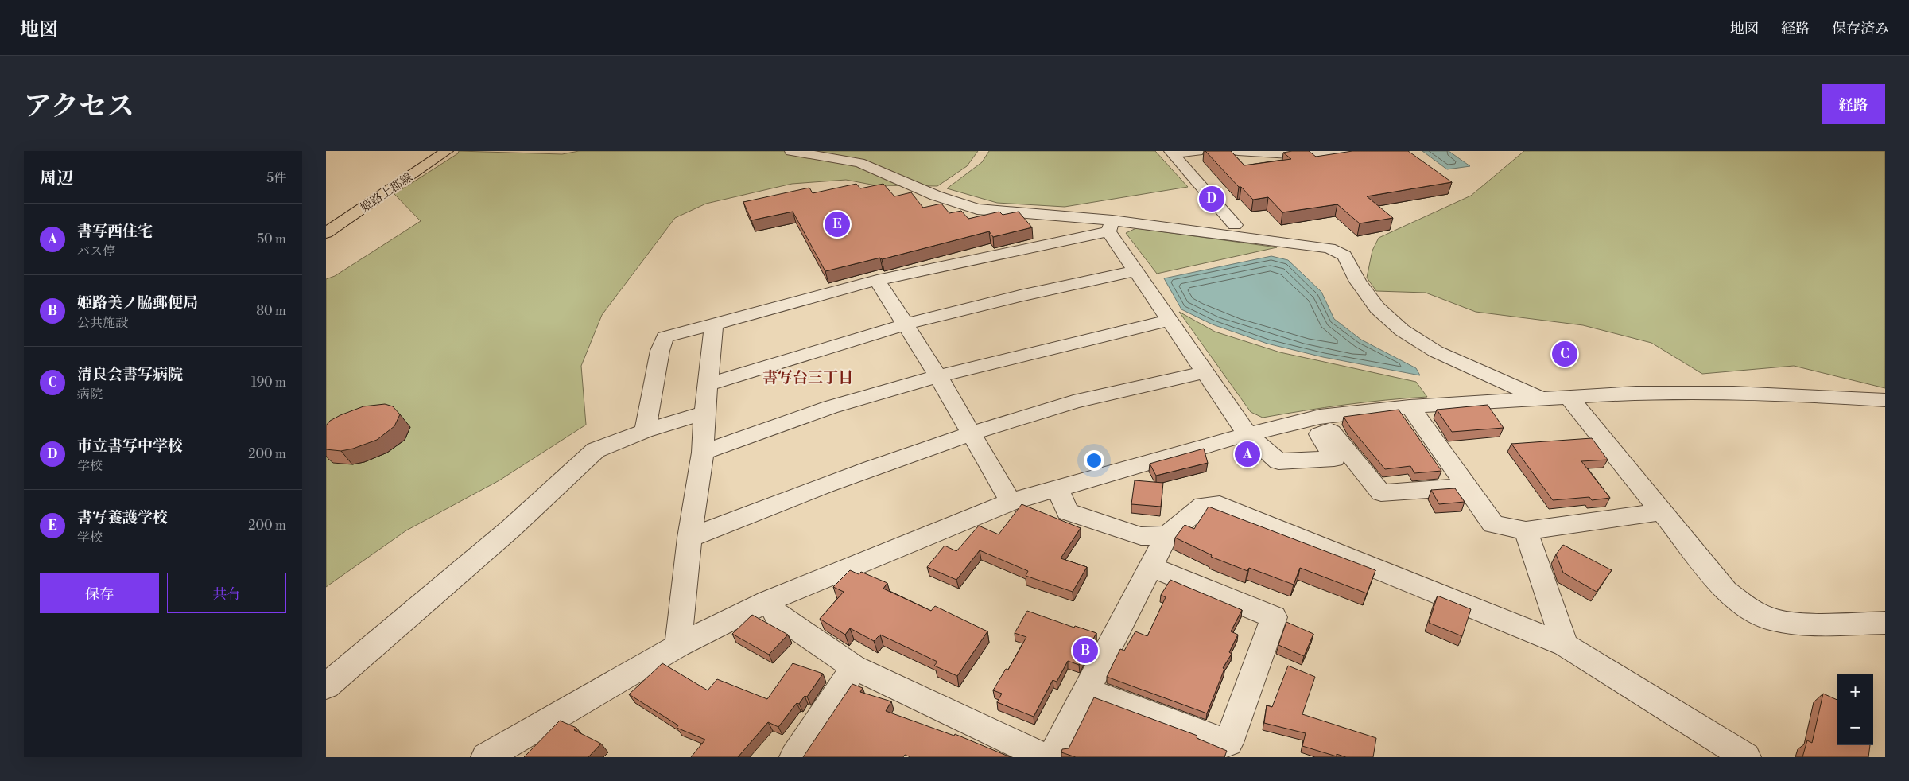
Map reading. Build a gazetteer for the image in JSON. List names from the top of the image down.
{
  "streets": {
    "main road": ["姫路上郡線"]
  },
  "districts": ["書写台三丁目"],
  "page": {
    "header": "地図",
    "nav": ["地図", "経路", "保存済み"],
    "title": "アクセス",
    "buttons": [
      "経路",
      ["保存", "共有"]
    ],
    "heading": ["周辺", "5件"],
    "pins": [
      "D",
      "E",
      "C",
      "A",
      "B"
    ],
    "list": [
      {
        "mark": "A",
        "name": "書写西住宅",
        "note": "バス停",
        "value": "50 m"
      },
      {
        "mark": "B",
        "name": "姫路美ノ脇郵便局",
        "note": "公共施設",
        "value": "80 m"
      },
      {
        "mark": "C",
        "name": "清良会書写病院",
        "note": "病院",
        "value": "190 m"
      },
      {
        "mark": "D",
        "name": "市立書写中学校",
        "note": "学校",
        "value": "200 m"
      },
      {
        "mark": "E",
        "name": "書写養護学校",
        "note": "学校",
        "value": "200 m"
      }
    ],
    "map_buttons": ["+", "−"]
  }
}
